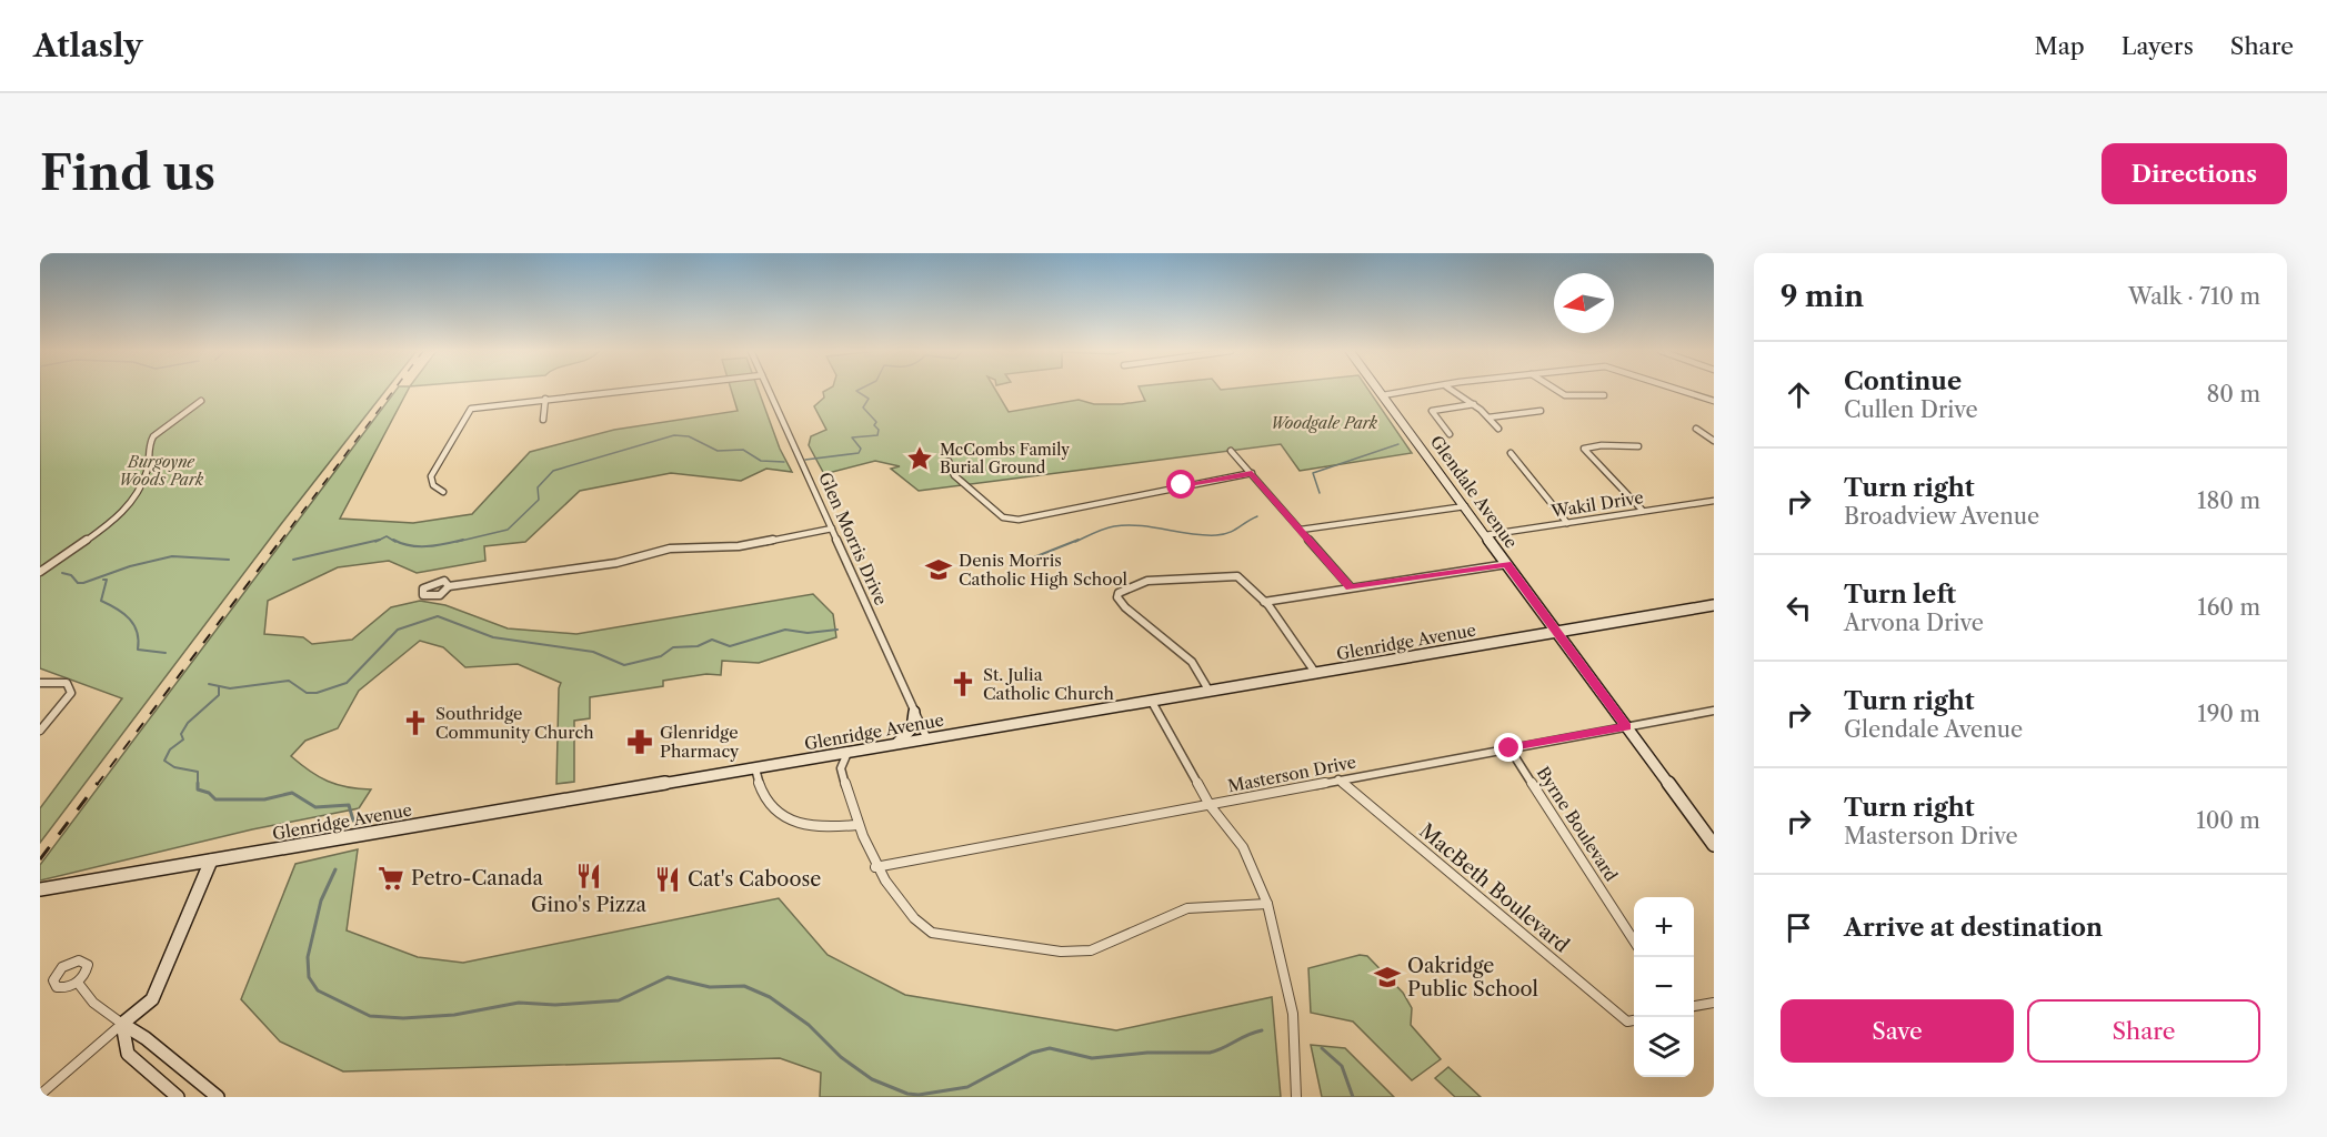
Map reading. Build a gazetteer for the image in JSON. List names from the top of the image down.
{
  "streets": {
    "main road": ["Glendale Avenue", "Glenridge Avenue"],
    "street": [
      "Wakil Drive",
      "Glen Morris Drive",
      "Masterson Drive",
      "Byrne Boulevard",
      "MacBeth Boulevard"
    ]
  },
  "crossings": [
    ["Glendale Avenue", "Wakil Drive"],
    ["Glendale Avenue", "Glenridge Avenue"],
    ["Glendale Avenue", "Masterson Drive"],
    ["Glen Morris Drive", "Glenridge Avenue"],
    ["Masterson Drive", "Byrne Boulevard"],
    ["Masterson Drive", "MacBeth Boulevard"]
  ],
  "parks": ["Woodgale Park", "Burgoyne Woods Park"],
  "places": {
    "place": ["McCombs Family Burial Ground"],
    "school or university": ["Denis Morris Catholic High School", "Oakridge Public School"],
    "church": ["St. Julia Catholic Church", "Southridge Community Church"],
    "pharmacy": ["Glenridge Pharmacy"],
    "restaurant": ["Gino's Pizza", "Cat's Caboose"],
    "supermarket": ["Petro-Canada"]
  },
  "north": "left",
  "page": {
    "header": "Atlasly",
    "nav": ["Map", "Layers", "Share"],
    "buttons": [
      "Directions",
      ["Save", "Share"]
    ],
    "title": "Find us",
    "heading": ["9 min", "Walk · 710 m"],
    "list": [
      ["Continue", "Cullen Drive", "80 m"],
      ["Turn right", "Broadview Avenue", "180 m"],
      ["Turn left", "Arvona Drive", "160 m"],
      ["Turn right", "Glendale Avenue", "190 m"],
      ["Turn right", "Masterson Drive", "100 m"],
      "Arrive at destination"
    ],
    "map_buttons": ["+", "−"]
  }
}
